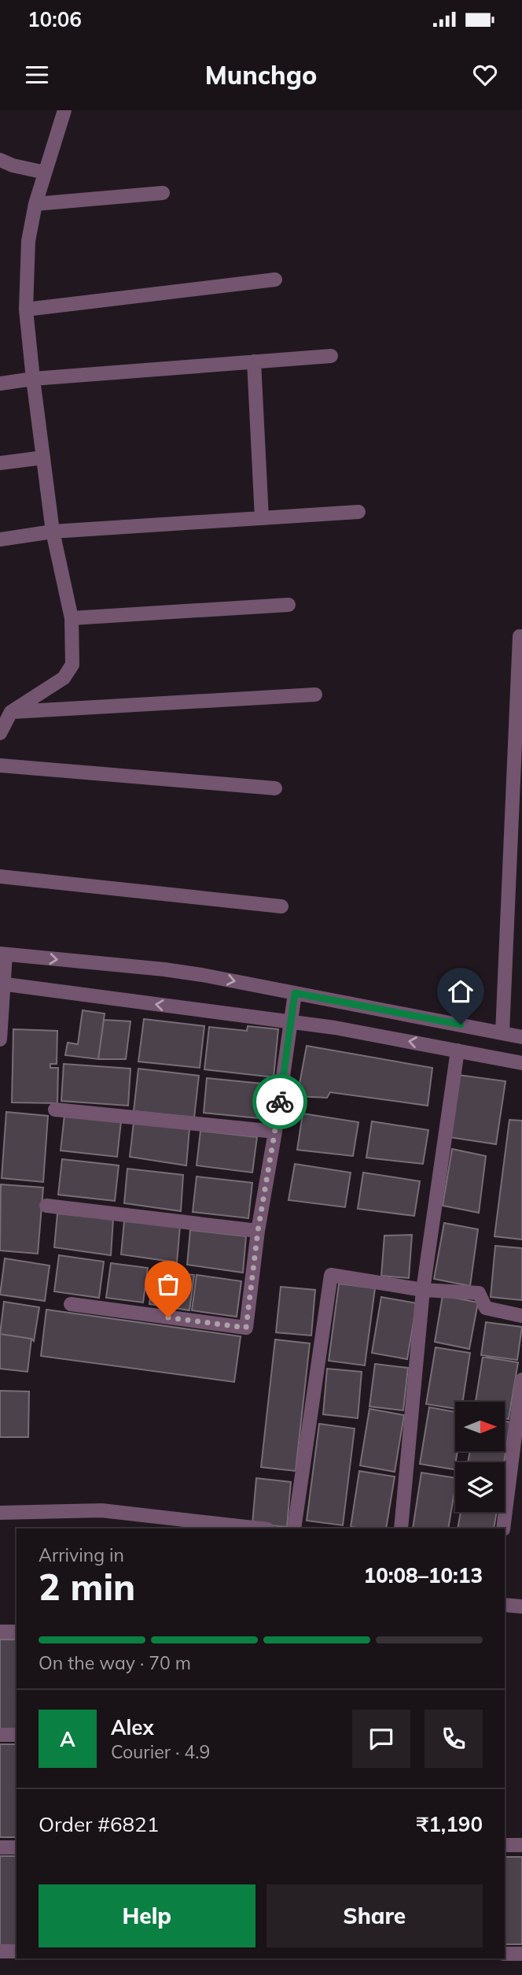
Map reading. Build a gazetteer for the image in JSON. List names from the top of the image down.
{
  "north": "right",
  "page": {
    "status": "10:06",
    "header": "Munchgo",
    "heading": ["2 min", "Arriving in", "10:08–10:13"],
    "panel": [
      "Alex",
      "Courier · 4.9",
      "Order #6821",
      "₹1,190"
    ],
    "bar": "On the way · 70 m",
    "round": "A",
    "buttons": ["Help", "Share"]
  }
}
